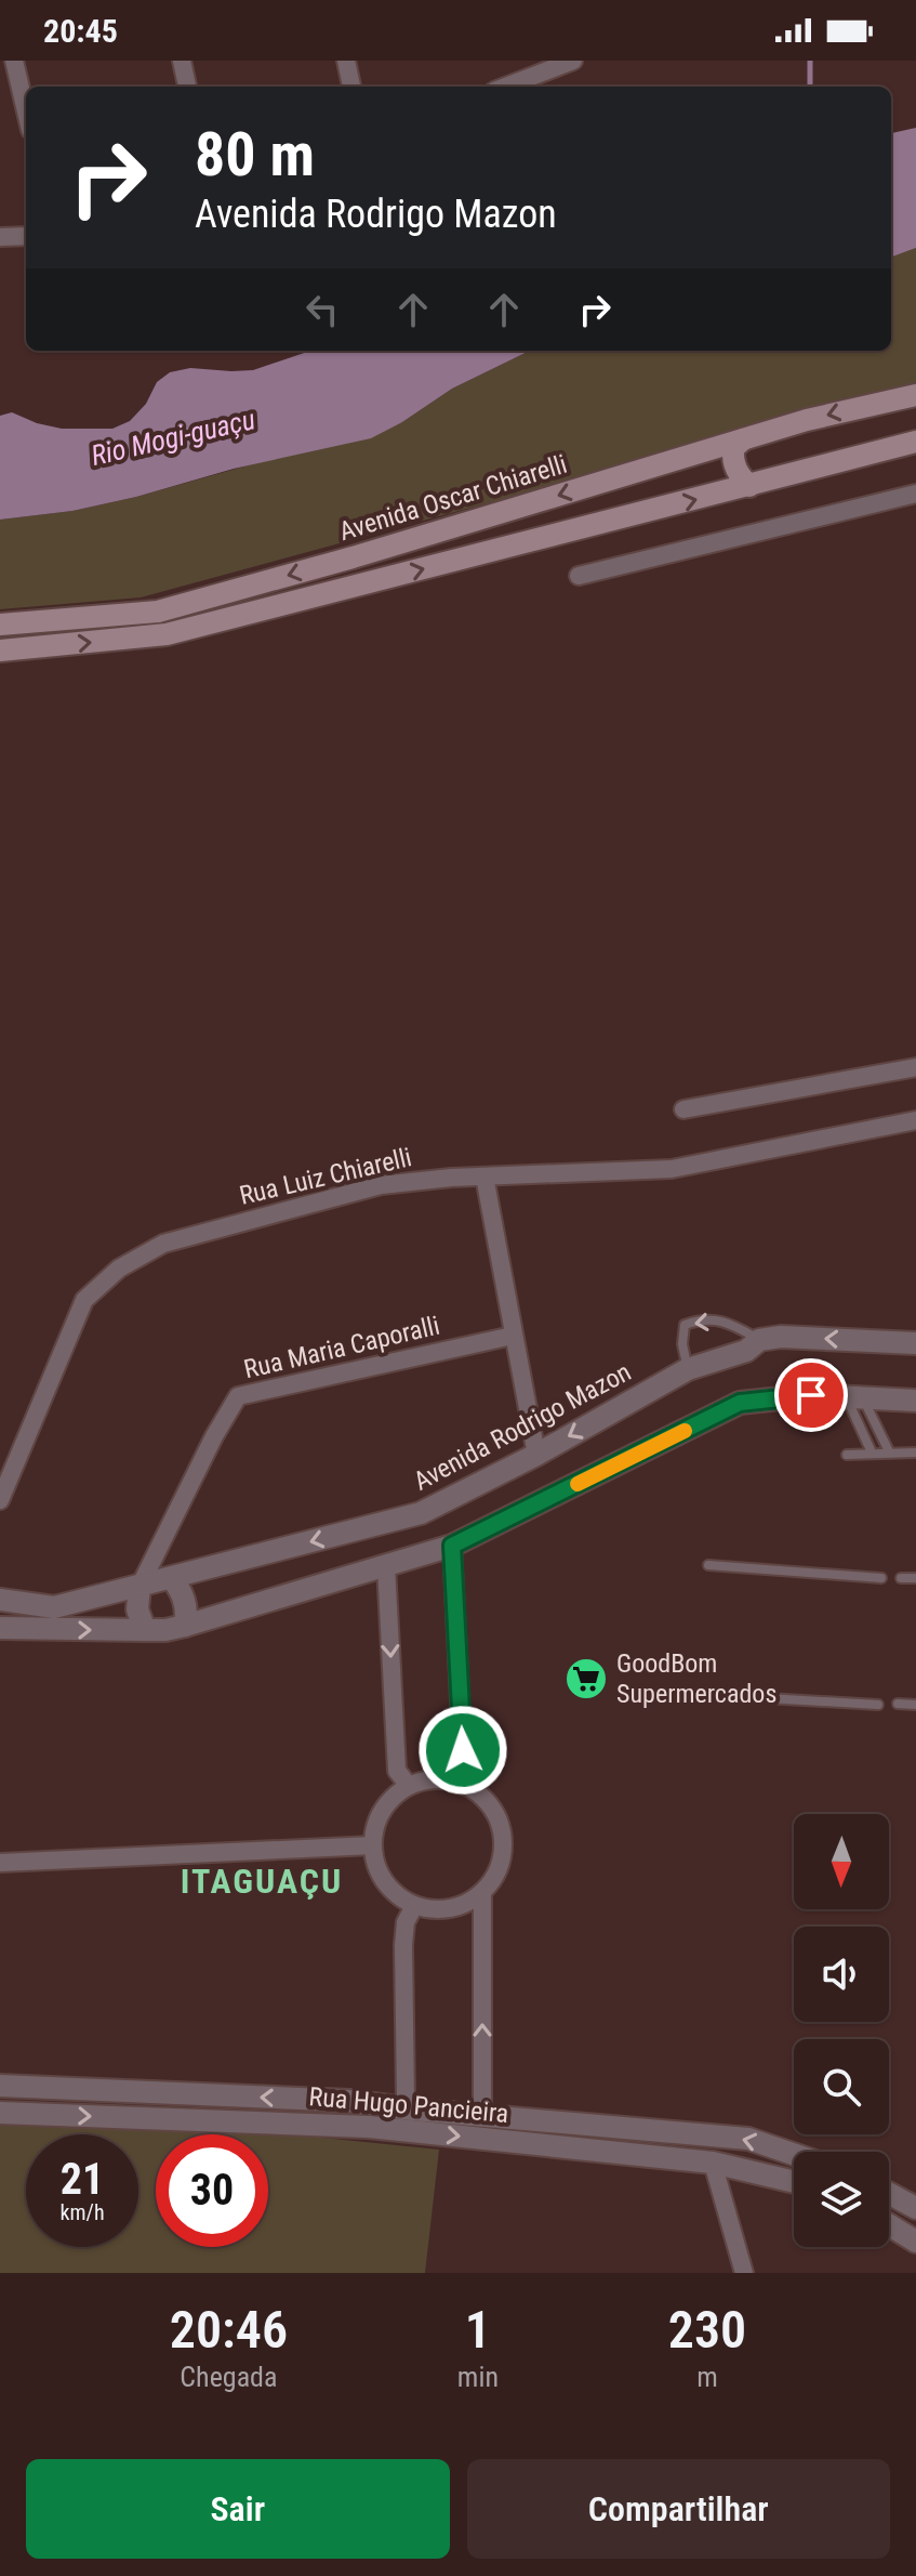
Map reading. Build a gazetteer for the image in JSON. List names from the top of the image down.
{
  "streets": {
    "main road": ["Avenida Oscar Chiarelli"],
    "street": [
      "Rua Luiz Chiarelli",
      "Rua Maria Caporalli",
      "Avenida Rodrigo Mazon",
      "Rua Hugo Pancieira"
    ]
  },
  "crossings": [
    ["Rua Maria Caporalli", "Avenida Rodrigo Mazon"]
  ],
  "districts": ["ITAGUAÇU"],
  "water": ["Rio Mogi-guaçu"],
  "places": {
    "supermarket": ["GoodBom Supermercados"]
  },
  "north": "bottom",
  "page": {
    "status": "20:45",
    "turn": ["80 m", "Avenida Rodrigo Mazon"],
    "speed": "21 km/h",
    "limit": "30",
    "eta": [
      "20:46",
      "Chegada",
      "1",
      "min",
      "230",
      "m"
    ],
    "buttons": ["Sair", "Compartilhar"]
  }
}
